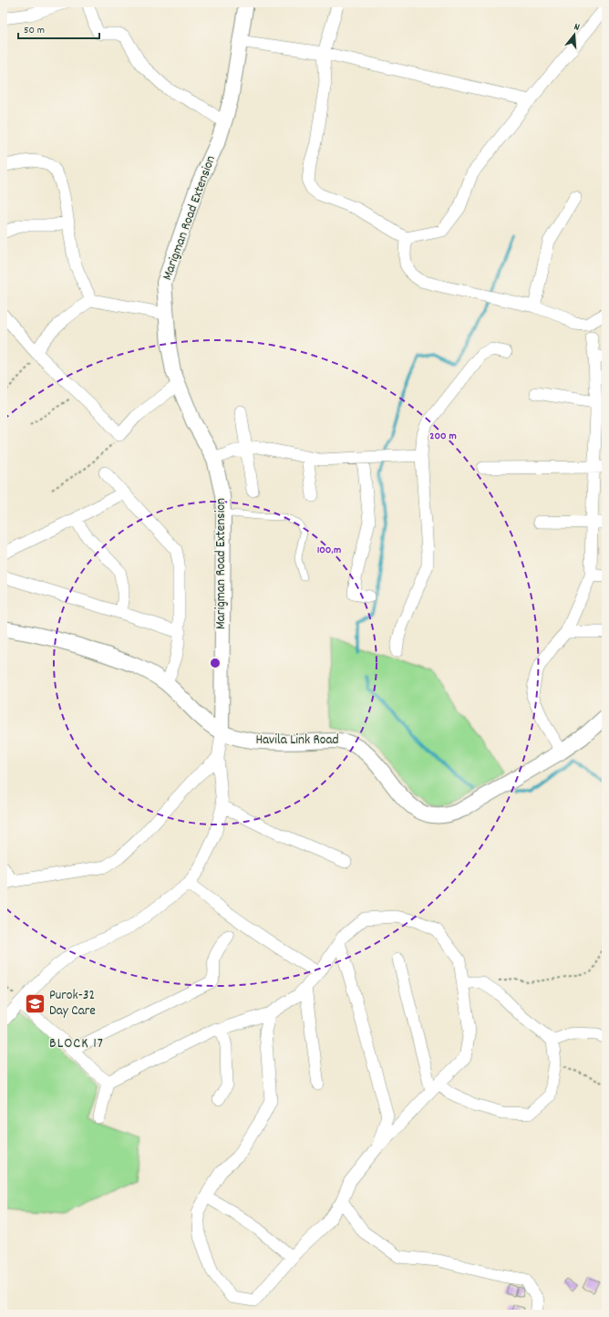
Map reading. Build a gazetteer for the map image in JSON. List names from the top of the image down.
{
  "streets": {
    "street": ["Marigman Road Extension", "Havila Link Road"]
  },
  "crossings": [
    ["Marigman Road Extension", "Havila Link Road"]
  ],
  "districts": ["BLOCK 17"],
  "places": {
    "school or university": ["Purok-32 Day Care"]
  },
  "scale_bar": "50 m",
  "north": "top",
  "rings": ["200 m", "100 m"]
}
